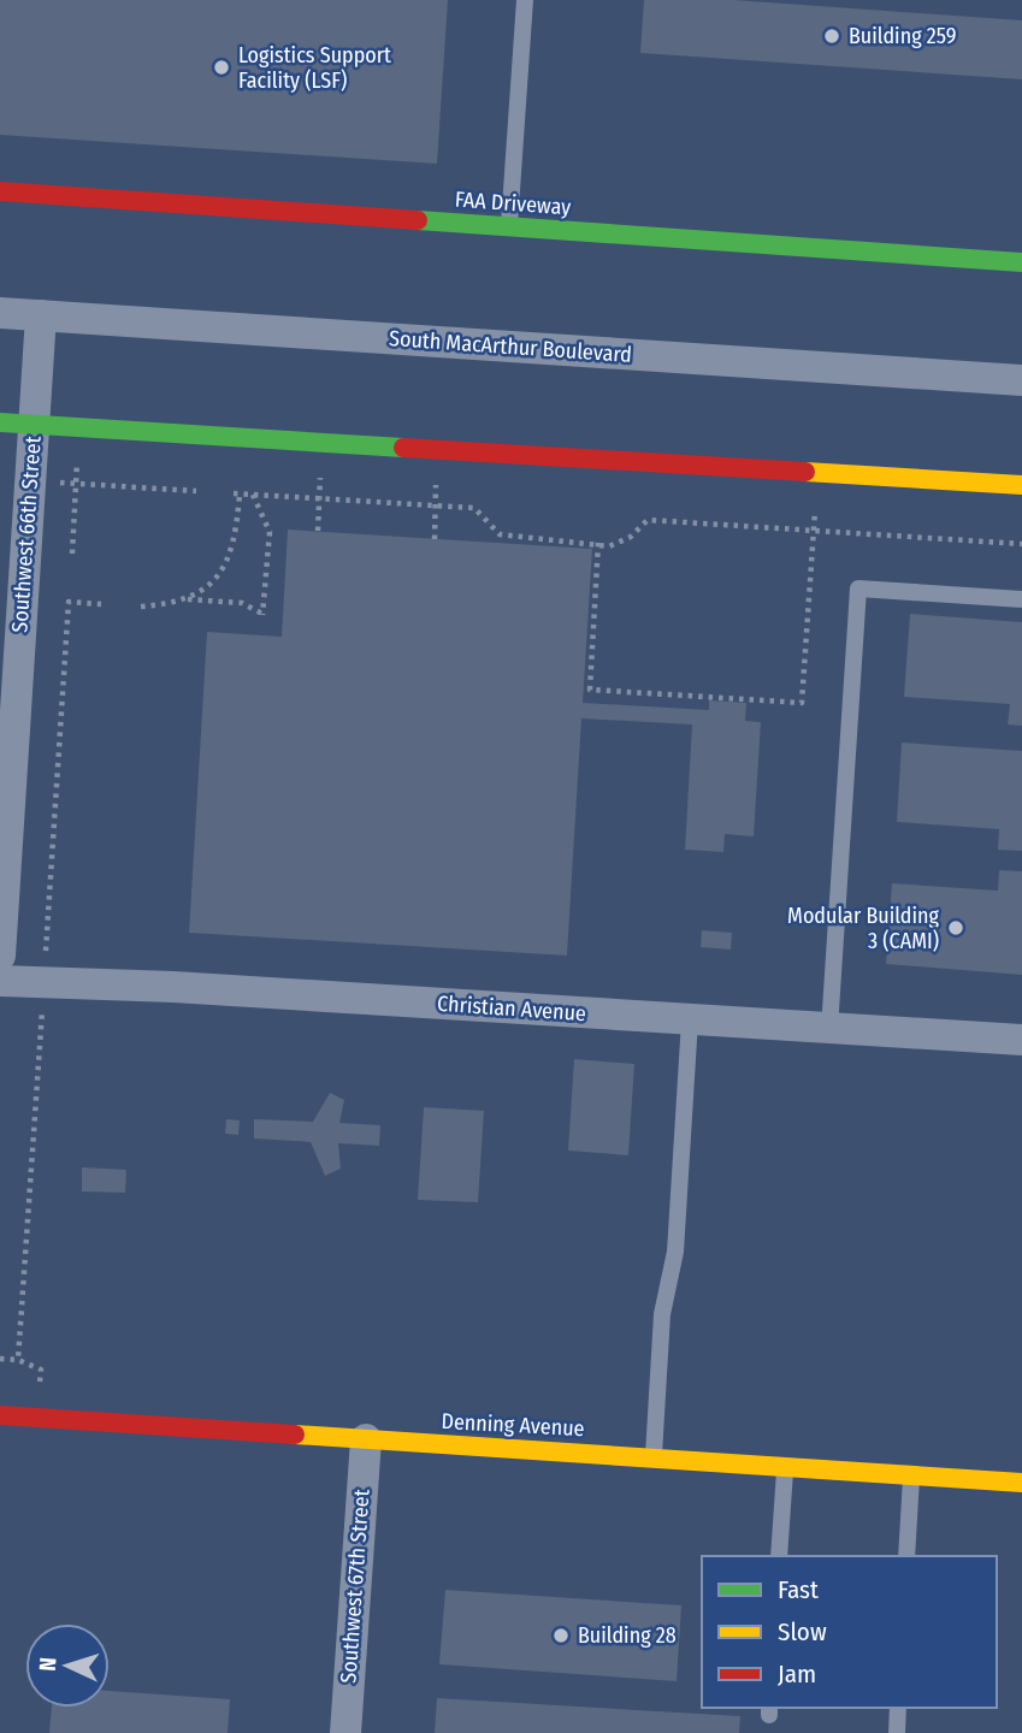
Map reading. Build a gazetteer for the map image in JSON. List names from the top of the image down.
{
  "streets": {
    "street": [
      "FAA Driveway",
      "South MacArthur Boulevard",
      "Southwest 66th Street",
      "Christian Avenue",
      "Denning Avenue",
      "Southwest 67th Street"
    ]
  },
  "crossings": [
    ["South MacArthur Boulevard", "Southwest 66th Street"],
    ["Denning Avenue", "Southwest 67th Street"]
  ],
  "places": [
    "Building 259",
    "Logistics Support Facility (LSF)",
    "Modular Building 3 (CAMI)",
    "Building 28"
  ],
  "legend": ["Fast", "Slow", "Jam"],
  "north": "left"
}
